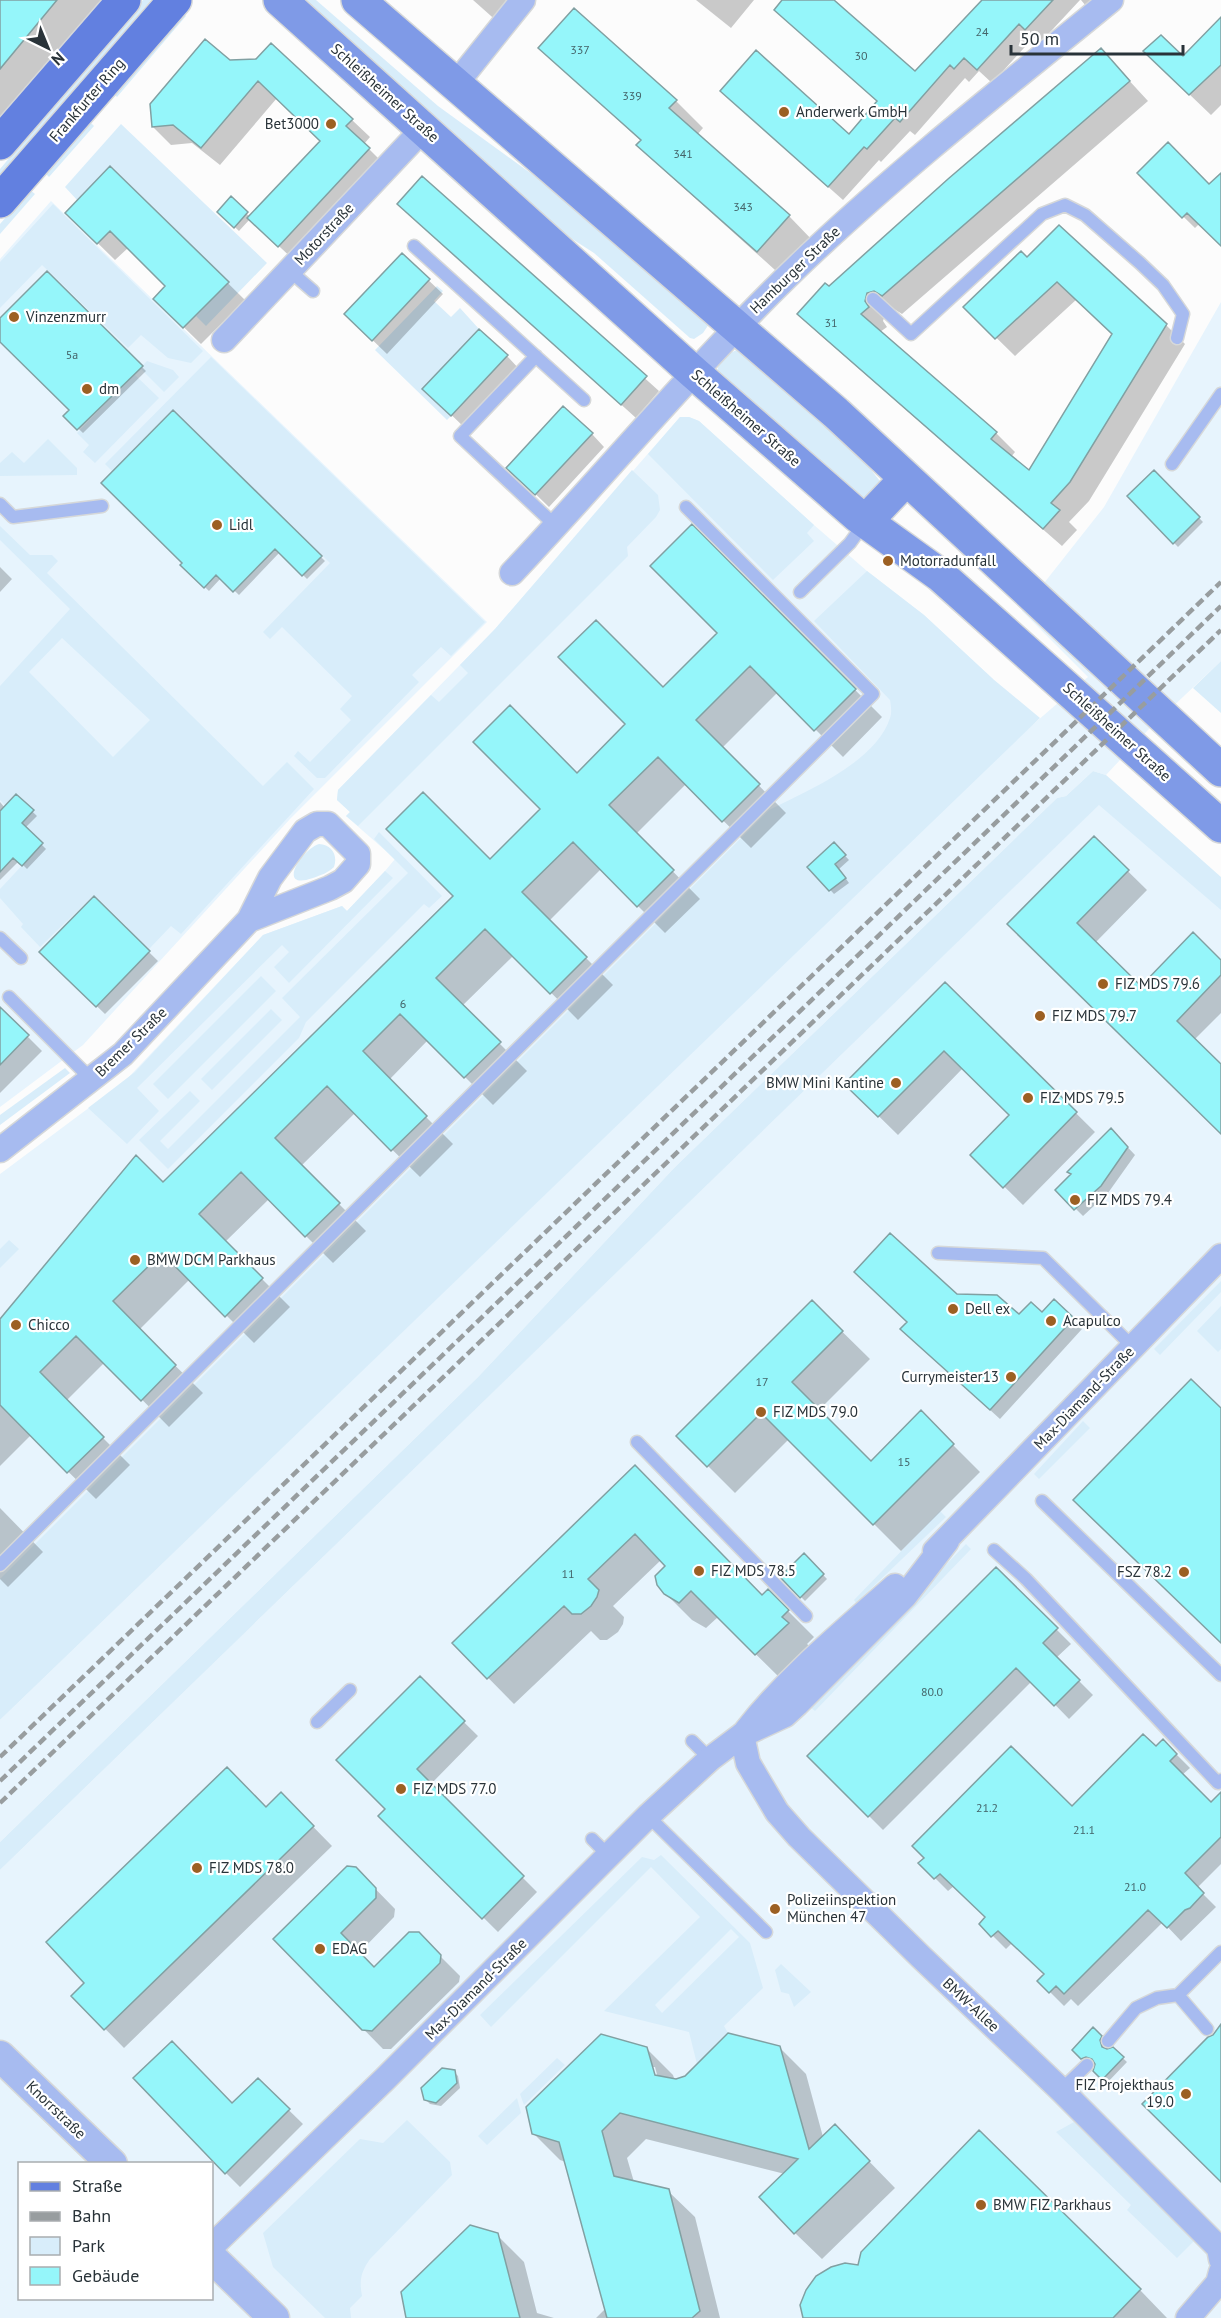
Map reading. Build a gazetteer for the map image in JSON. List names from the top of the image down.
{
  "streets": {
    "main road": ["Schleißheimer Straße", "Frankfurter Ring"],
    "street": [
      "Motorstraße",
      "Hamburger Straße",
      "Bremer Straße",
      "Max-Diamand-Straße",
      "BMW-Allee",
      "Knorrstraße"
    ]
  },
  "crossings": [
    ["Schleißheimer Straße", "Motorstraße"],
    ["Schleißheimer Straße", "Hamburger Straße"],
    ["Max-Diamand-Straße", "BMW-Allee"]
  ],
  "places": [
    "Anderwerk GmbH",
    "Bet3000",
    "Vinzenzmurr",
    "dm",
    "Lidl",
    "Motorradunfall",
    "FIZ MDS 79.6",
    "FIZ MDS 79.7",
    "BMW Mini Kantine",
    "FIZ MDS 79.5",
    "FIZ MDS 79.4",
    "BMW DCM Parkhaus",
    "Dell ex",
    "Acapulco",
    "Chicco",
    "Currymeister13",
    "FIZ MDS 79.0",
    "FIZ MDS 78.5",
    "FSZ 78.2",
    "FIZ MDS 77.0",
    "FIZ MDS 78.0",
    "Polizeiinspektion München 47",
    "EDAG",
    "FIZ Projekthaus 19.0",
    "BMW FIZ Parkhaus"
  ],
  "house_numbers": [
    "24",
    "337",
    "30",
    "339",
    "341",
    "343",
    "31",
    "5a",
    "6",
    "17",
    "15",
    "11",
    "80.0",
    "21.2",
    "21.1",
    "21.0"
  ],
  "legend": [
    "Straße",
    "Bahn",
    "Park",
    "Gebäude"
  ],
  "scale_bar": "50 m",
  "north": "bottom right"
}
